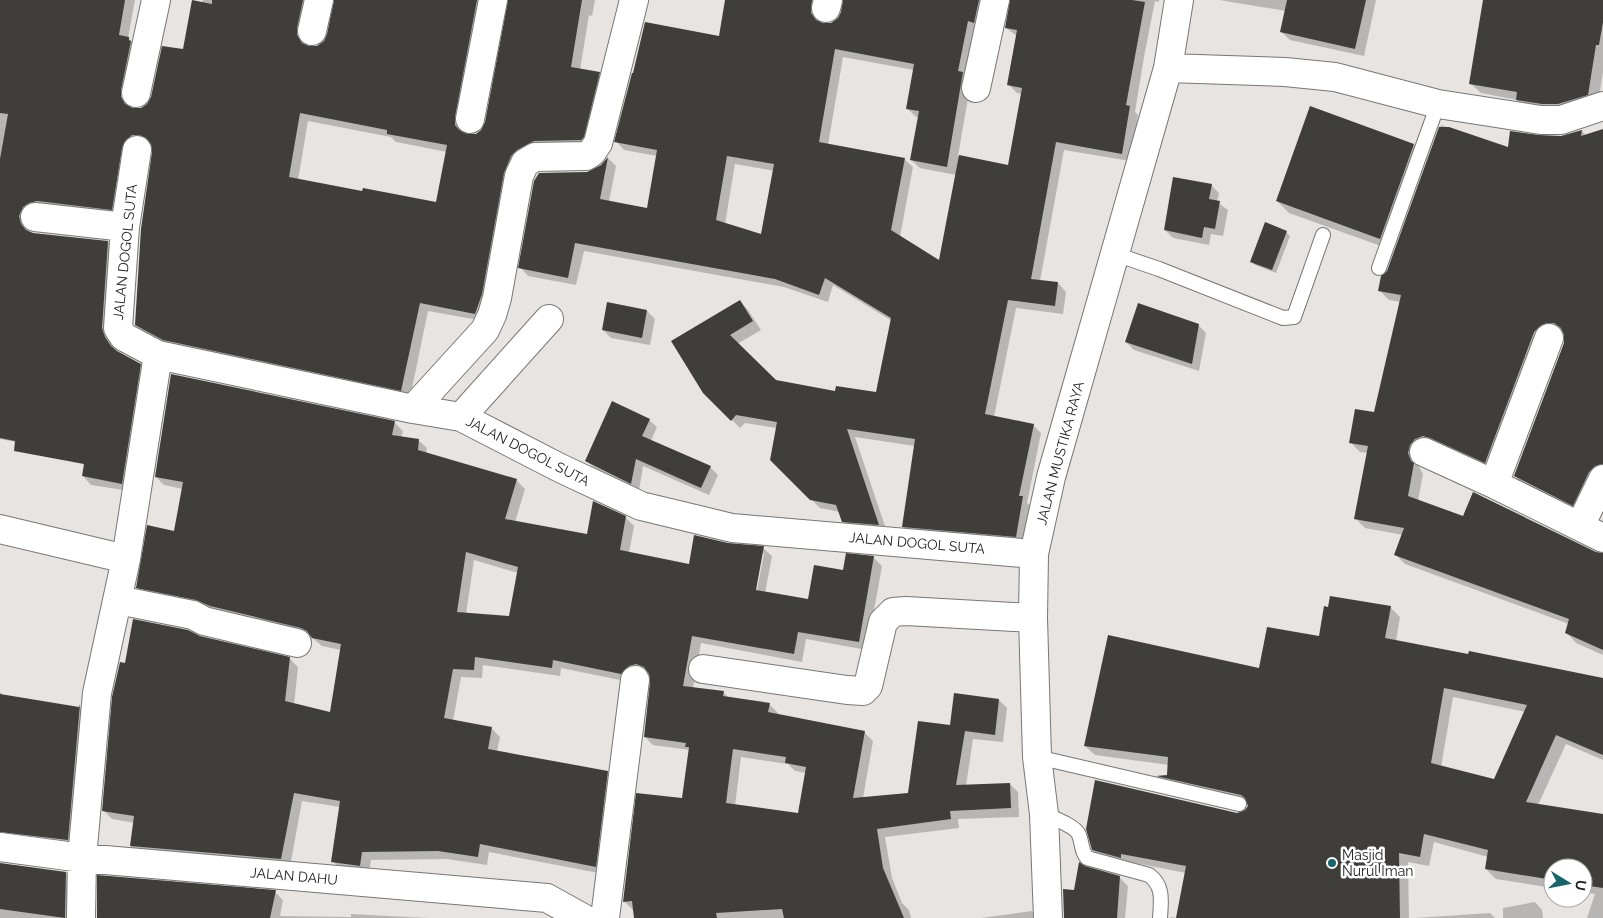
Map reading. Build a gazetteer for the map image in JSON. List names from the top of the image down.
{
  "streets": {
    "street": ["JALAN DOGOL SUTA", "JALAN MUSTIKA RAYA", "JALAN DAHU"]
  },
  "crossings": [
    ["JALAN DOGOL SUTA", "JALAN MUSTIKA RAYA"]
  ],
  "places": ["Masjid Nurul Iman"],
  "north": "right"
}
